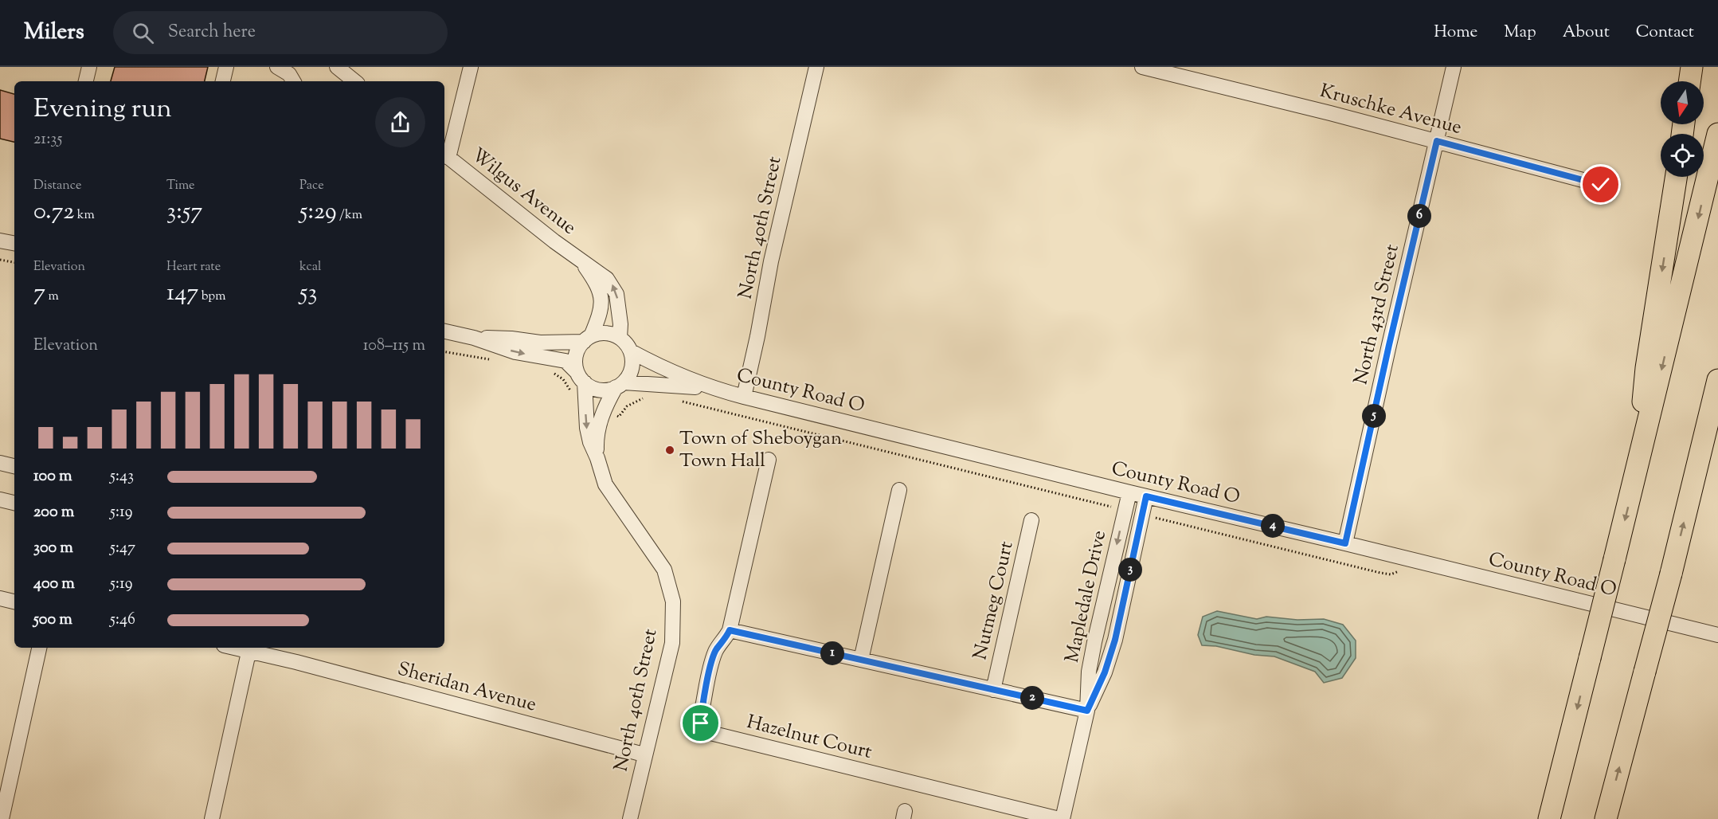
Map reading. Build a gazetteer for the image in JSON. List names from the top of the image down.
{
  "streets": {
    "street": [
      "Kruschke Avenue",
      "Wilgus Avenue",
      "North 40th Street",
      "North 43rd Street",
      "County Road O",
      "Mapledale Drive",
      "Nutmeg Court",
      "Sheridan Avenue",
      "Hazelnut Court"
    ]
  },
  "crossings": [
    ["Kruschke Avenue", "North 43rd Street"],
    ["Wilgus Avenue", "North 40th Street"],
    ["Wilgus Avenue", "County Road O"],
    ["North 40th Street", "County Road O"],
    ["North 40th Street", "Sheridan Avenue"],
    ["North 43rd Street", "County Road O"],
    ["County Road O", "Mapledale Drive"],
    ["Mapledale Drive", "Hazelnut Court"]
  ],
  "places": ["Town of Sheboygan Town Hall"],
  "north": "bottom",
  "page": {
    "header": "Milers",
    "search": "Search here",
    "nav": [
      "Home",
      "Map",
      "About",
      "Contact"
    ],
    "heading": ["Evening run", "21:35"],
    "stats": [
      ["Distance", "0.72 km"],
      ["Time", "3:57"],
      ["Pace", "5:29 /km"],
      ["Elevation", "7 m"],
      ["Heart rate", "147 bpm"],
      ["kcal", "53"]
    ],
    "pins": [
      "6",
      "5",
      "4",
      "3",
      "1",
      "2"
    ],
    "chart": ["Elevation", "108–115 m"],
    "list": [
      {
        "name": "100 m",
        "note": "5:43"
      },
      {
        "name": "200 m",
        "note": "5:19"
      },
      {
        "name": "300 m",
        "note": "5:47"
      },
      {
        "name": "400 m",
        "note": "5:19"
      },
      {
        "name": "500 m",
        "note": "5:46"
      }
    ]
  }
}
